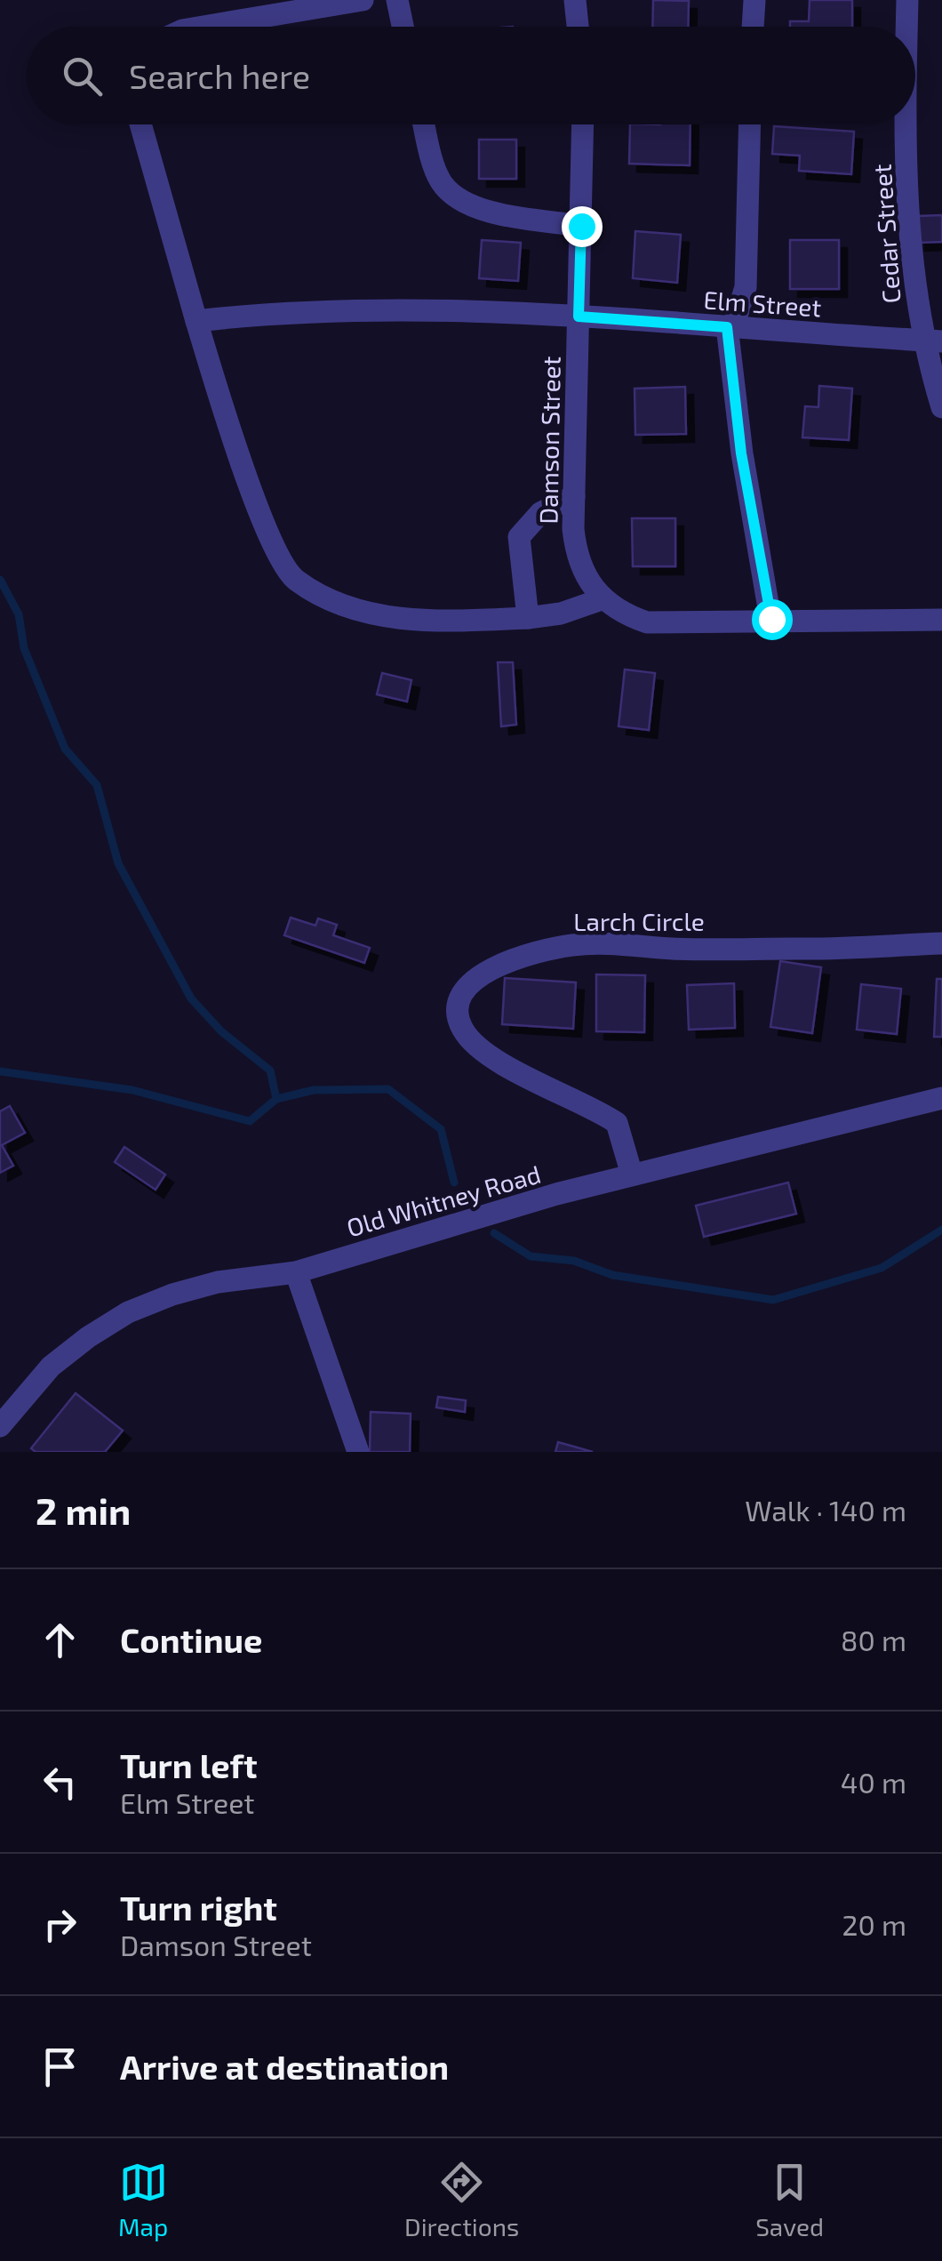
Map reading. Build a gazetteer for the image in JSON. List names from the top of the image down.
{
  "streets": {
    "street": [
      "Cedar Street",
      "Elm Street",
      "Damson Street",
      "Larch Circle",
      "Old Whitney Road"
    ]
  },
  "crossings": [
    ["Cedar Street", "Elm Street"],
    ["Elm Street", "Damson Street"],
    ["Larch Circle", "Old Whitney Road"]
  ],
  "page": {
    "search": "Search here",
    "heading": ["2 min", "Walk · 140 m"],
    "list": [
      ["Continue", "80 m"],
      ["Turn left", "Elm Street", "40 m"],
      ["Turn right", "Damson Street", "20 m"],
      "Arrive at destination"
    ],
    "nav": ["Map", "Directions", "Saved"]
  }
}
